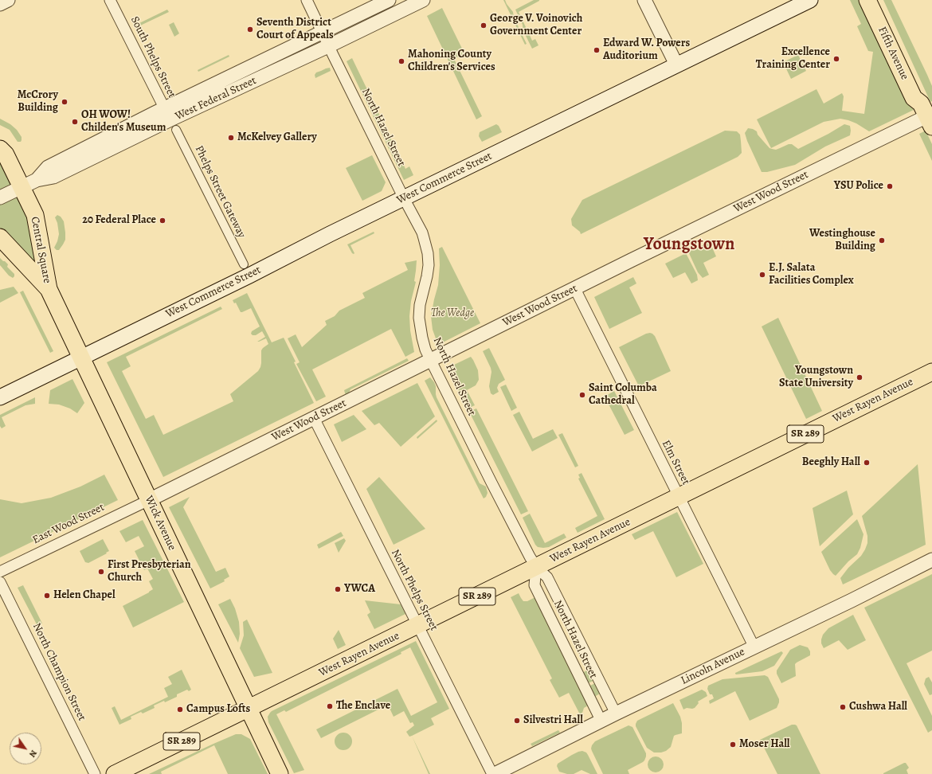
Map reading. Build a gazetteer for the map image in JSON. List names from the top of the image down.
{
  "streets": {
    "main road": [
      "Fifth Avenue",
      "West Commerce Street",
      "Central Square",
      "West Rayen Avenue",
      "SR 289",
      "Wick Avenue"
    ],
    "street": [
      "South Phelps Street",
      "West Federal Street",
      "North Hazel Street",
      "Phelps Street Gateway",
      "West Wood Street",
      "Elm Street",
      "East Wood Street",
      "North Phelps Street",
      "Lincoln Avenue",
      "North Champion Street"
    ]
  },
  "crossings": [
    ["Fifth Avenue", "West Wood Street"],
    ["South Phelps Street", "West Federal Street"],
    ["South Phelps Street", "Phelps Street Gateway"],
    ["West Federal Street", "North Hazel Street"],
    ["West Federal Street", "Phelps Street Gateway"],
    ["West Federal Street", "Central Square"],
    ["North Hazel Street", "West Commerce Street"],
    ["North Hazel Street", "West Wood Street"],
    ["North Hazel Street", "West Rayen Avenue"],
    ["North Hazel Street", "Lincoln Avenue"],
    ["West Commerce Street", "Wick Avenue"],
    ["West Wood Street", "Elm Street"],
    ["West Wood Street", "Wick Avenue"],
    ["West Wood Street", "East Wood Street"],
    ["West Wood Street", "North Phelps Street"],
    ["Central Square", "Wick Avenue"],
    ["West Rayen Avenue", "SR 289"],
    ["West Rayen Avenue", "Elm Street"],
    ["West Rayen Avenue", "Wick Avenue"],
    ["West Rayen Avenue", "North Phelps Street"],
    ["SR 289", "Wick Avenue"],
    ["Elm Street", "Lincoln Avenue"],
    ["Wick Avenue", "East Wood Street"],
    ["North Phelps Street", "Lincoln Avenue"]
  ],
  "districts": ["Youngstown"],
  "parks": ["The Wedge"],
  "places": [
    "George V. Voinovich Government Center",
    "Seventh District Court of Appeals",
    "Edward W. Powers Auditorium",
    "Excellence Training Center",
    "Mahoning County Children's Services",
    "McCrory Building",
    "OH WOW! Childen's Museum",
    "McKelvey Gallery",
    "YSU Police",
    "20 Federal Place",
    "Westinghouse Building",
    "E.J. Salata Facilities Complex",
    "Youngstown State University",
    "Saint Columba Cathedral",
    "Beeghly Hall",
    "First Presbyterian Church",
    "YWCA",
    "Helen Chapel",
    "The Enclave",
    "Cushwa Hall",
    "Campus Lofts",
    "Silvestri Hall",
    "Moser Hall"
  ],
  "north": "bottom right"
}
